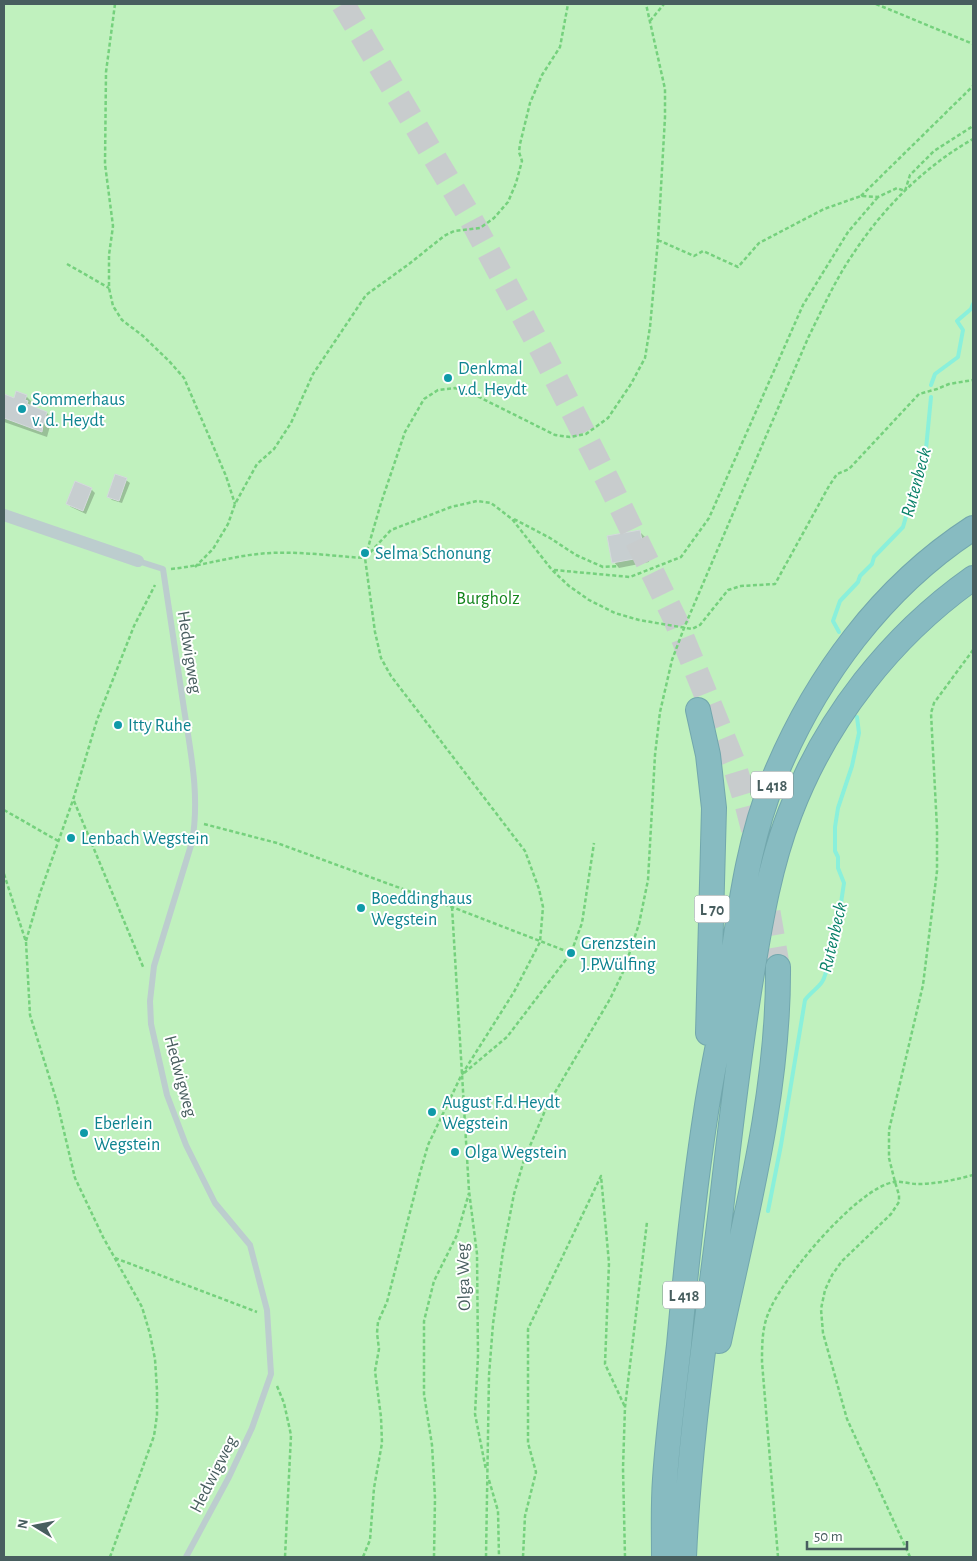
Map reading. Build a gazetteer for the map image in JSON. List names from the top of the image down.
{
  "streets": {
    "highway": ["L 418", "L 70"],
    "lane": ["Hedwigweg"],
    "path": ["Olga Weg"]
  },
  "crossings": [
    ["L 418", "L 70"]
  ],
  "water": ["Rutenbeck"],
  "parks": ["Burgholz"],
  "places": [
    "Denkmal v.d. Heydt",
    "Sommerhaus v. d. Heydt",
    "Selma Schonung",
    "Itty Ruhe",
    "Lenbach Wegstein",
    "Boeddinghaus Wegstein",
    "Grenzstein J.P.Wülfing",
    "August F.d.Heydt Wegstein",
    "Eberlein Wegstein",
    "Olga Wegstein"
  ],
  "scale_bar": "50 m",
  "north": "left"
}
